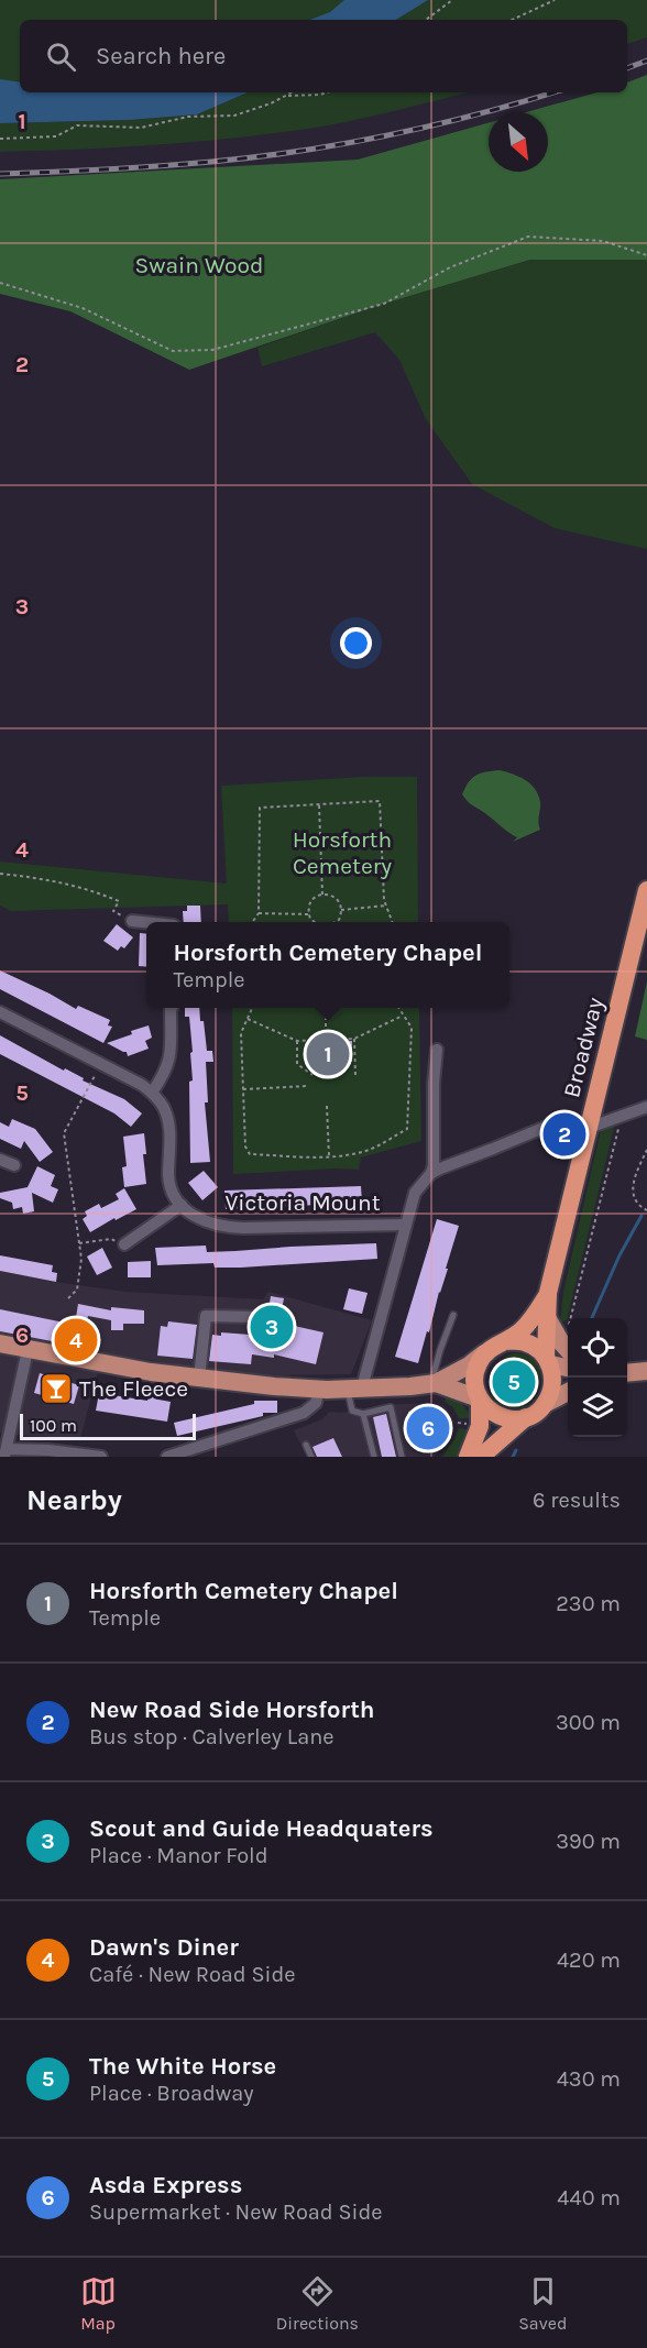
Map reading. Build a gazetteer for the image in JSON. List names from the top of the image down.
{
  "streets": {
    "highway": ["Broadway"],
    "street": ["Victoria Mount"]
  },
  "parks": ["Swain Wood", "Horsforth Cemetery"],
  "places": {
    "bar": ["The Fleece"]
  },
  "scale_bar": "100 m",
  "north": "bottom right",
  "page": {
    "search": "Search here",
    "popup": ["Horsforth Cemetery Chapel", "Temple"],
    "pins": [
      "1",
      "2",
      "3",
      "4",
      "5",
      "6"
    ],
    "scale": "100 m",
    "heading": ["Nearby", "6 results"],
    "list": [
      {
        "mark": "1",
        "name": "Horsforth Cemetery Chapel",
        "note": "Temple",
        "value": "230 m"
      },
      {
        "mark": "2",
        "name": "New Road Side Horsforth",
        "note": "Bus stop · Calverley Lane",
        "value": "300 m"
      },
      {
        "mark": "3",
        "name": "Scout and Guide Headquaters",
        "note": "Place · Manor Fold",
        "value": "390 m"
      },
      {
        "mark": "4",
        "name": "Dawn's Diner",
        "note": "Café · New Road Side",
        "value": "420 m"
      },
      {
        "mark": "5",
        "name": "The White Horse",
        "note": "Place · Broadway",
        "value": "430 m"
      },
      {
        "mark": "6",
        "name": "Asda Express",
        "note": "Supermarket · New Road Side",
        "value": "440 m"
      }
    ],
    "nav": ["Map", "Directions", "Saved"]
  },
  "grid": {
    "rows": [
      "1",
      "2",
      "3",
      "4",
      "5",
      "6"
    ]
  }
}
